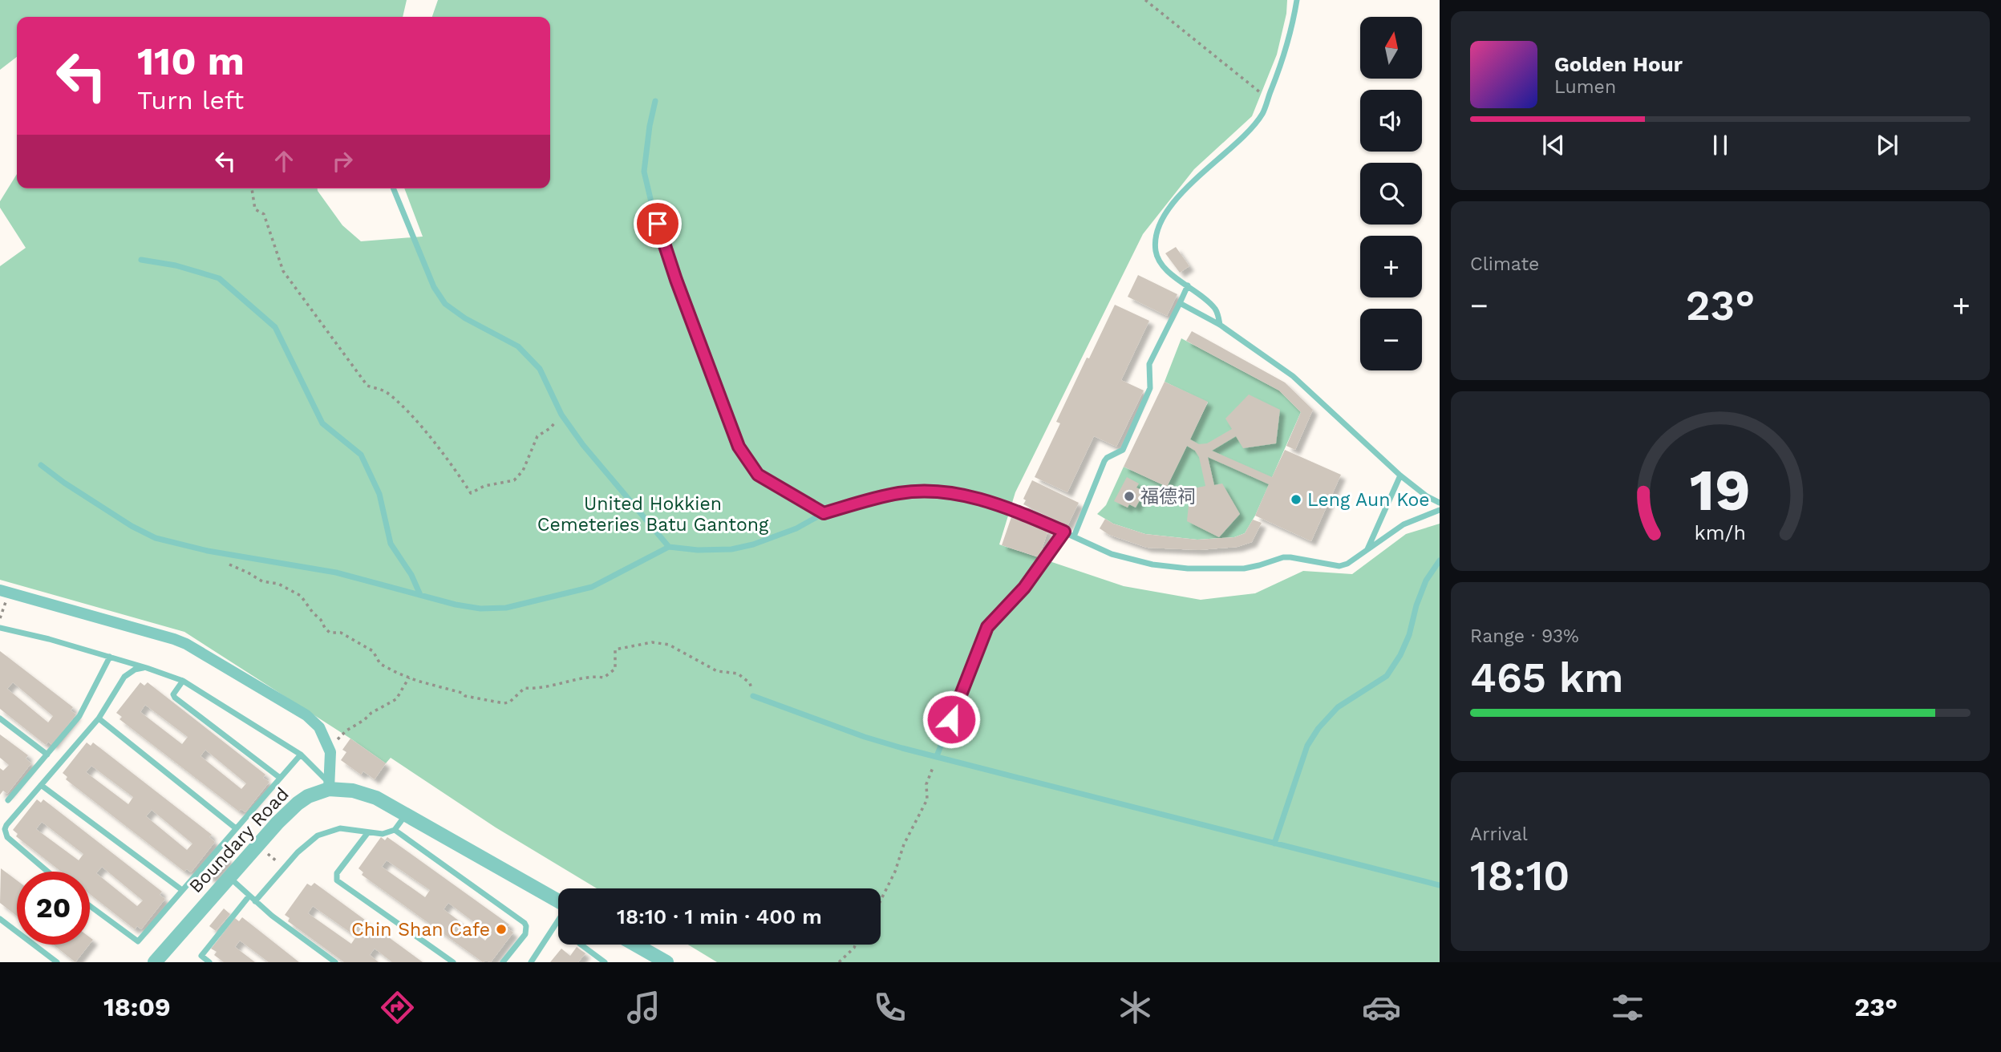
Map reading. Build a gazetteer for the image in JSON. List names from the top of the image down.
{
  "streets": {
    "street": ["Boundary Road"]
  },
  "parks": ["United Hokkien Cemeteries Batu Gantong"],
  "places": ["福德祠", "Leng Aun Koe", "Chin Shan Cafe"],
  "north": "top",
  "page": {
    "map_buttons": ["+", "−"],
    "turn": ["110 m", "Turn left"],
    "song": ["Golden Hour", "Lumen"],
    "tile": [
      "Climate",
      ["Range · 93%", "465 km"],
      ["Arrival", "18:10"]
    ],
    "heat": ["−", "23°", "+"],
    "limit": "20",
    "trip": "18:10 · 1 min · 400 m",
    "tabs": ["18:09", "23°"],
    "gauge": ["19", "km/h"]
  }
}
